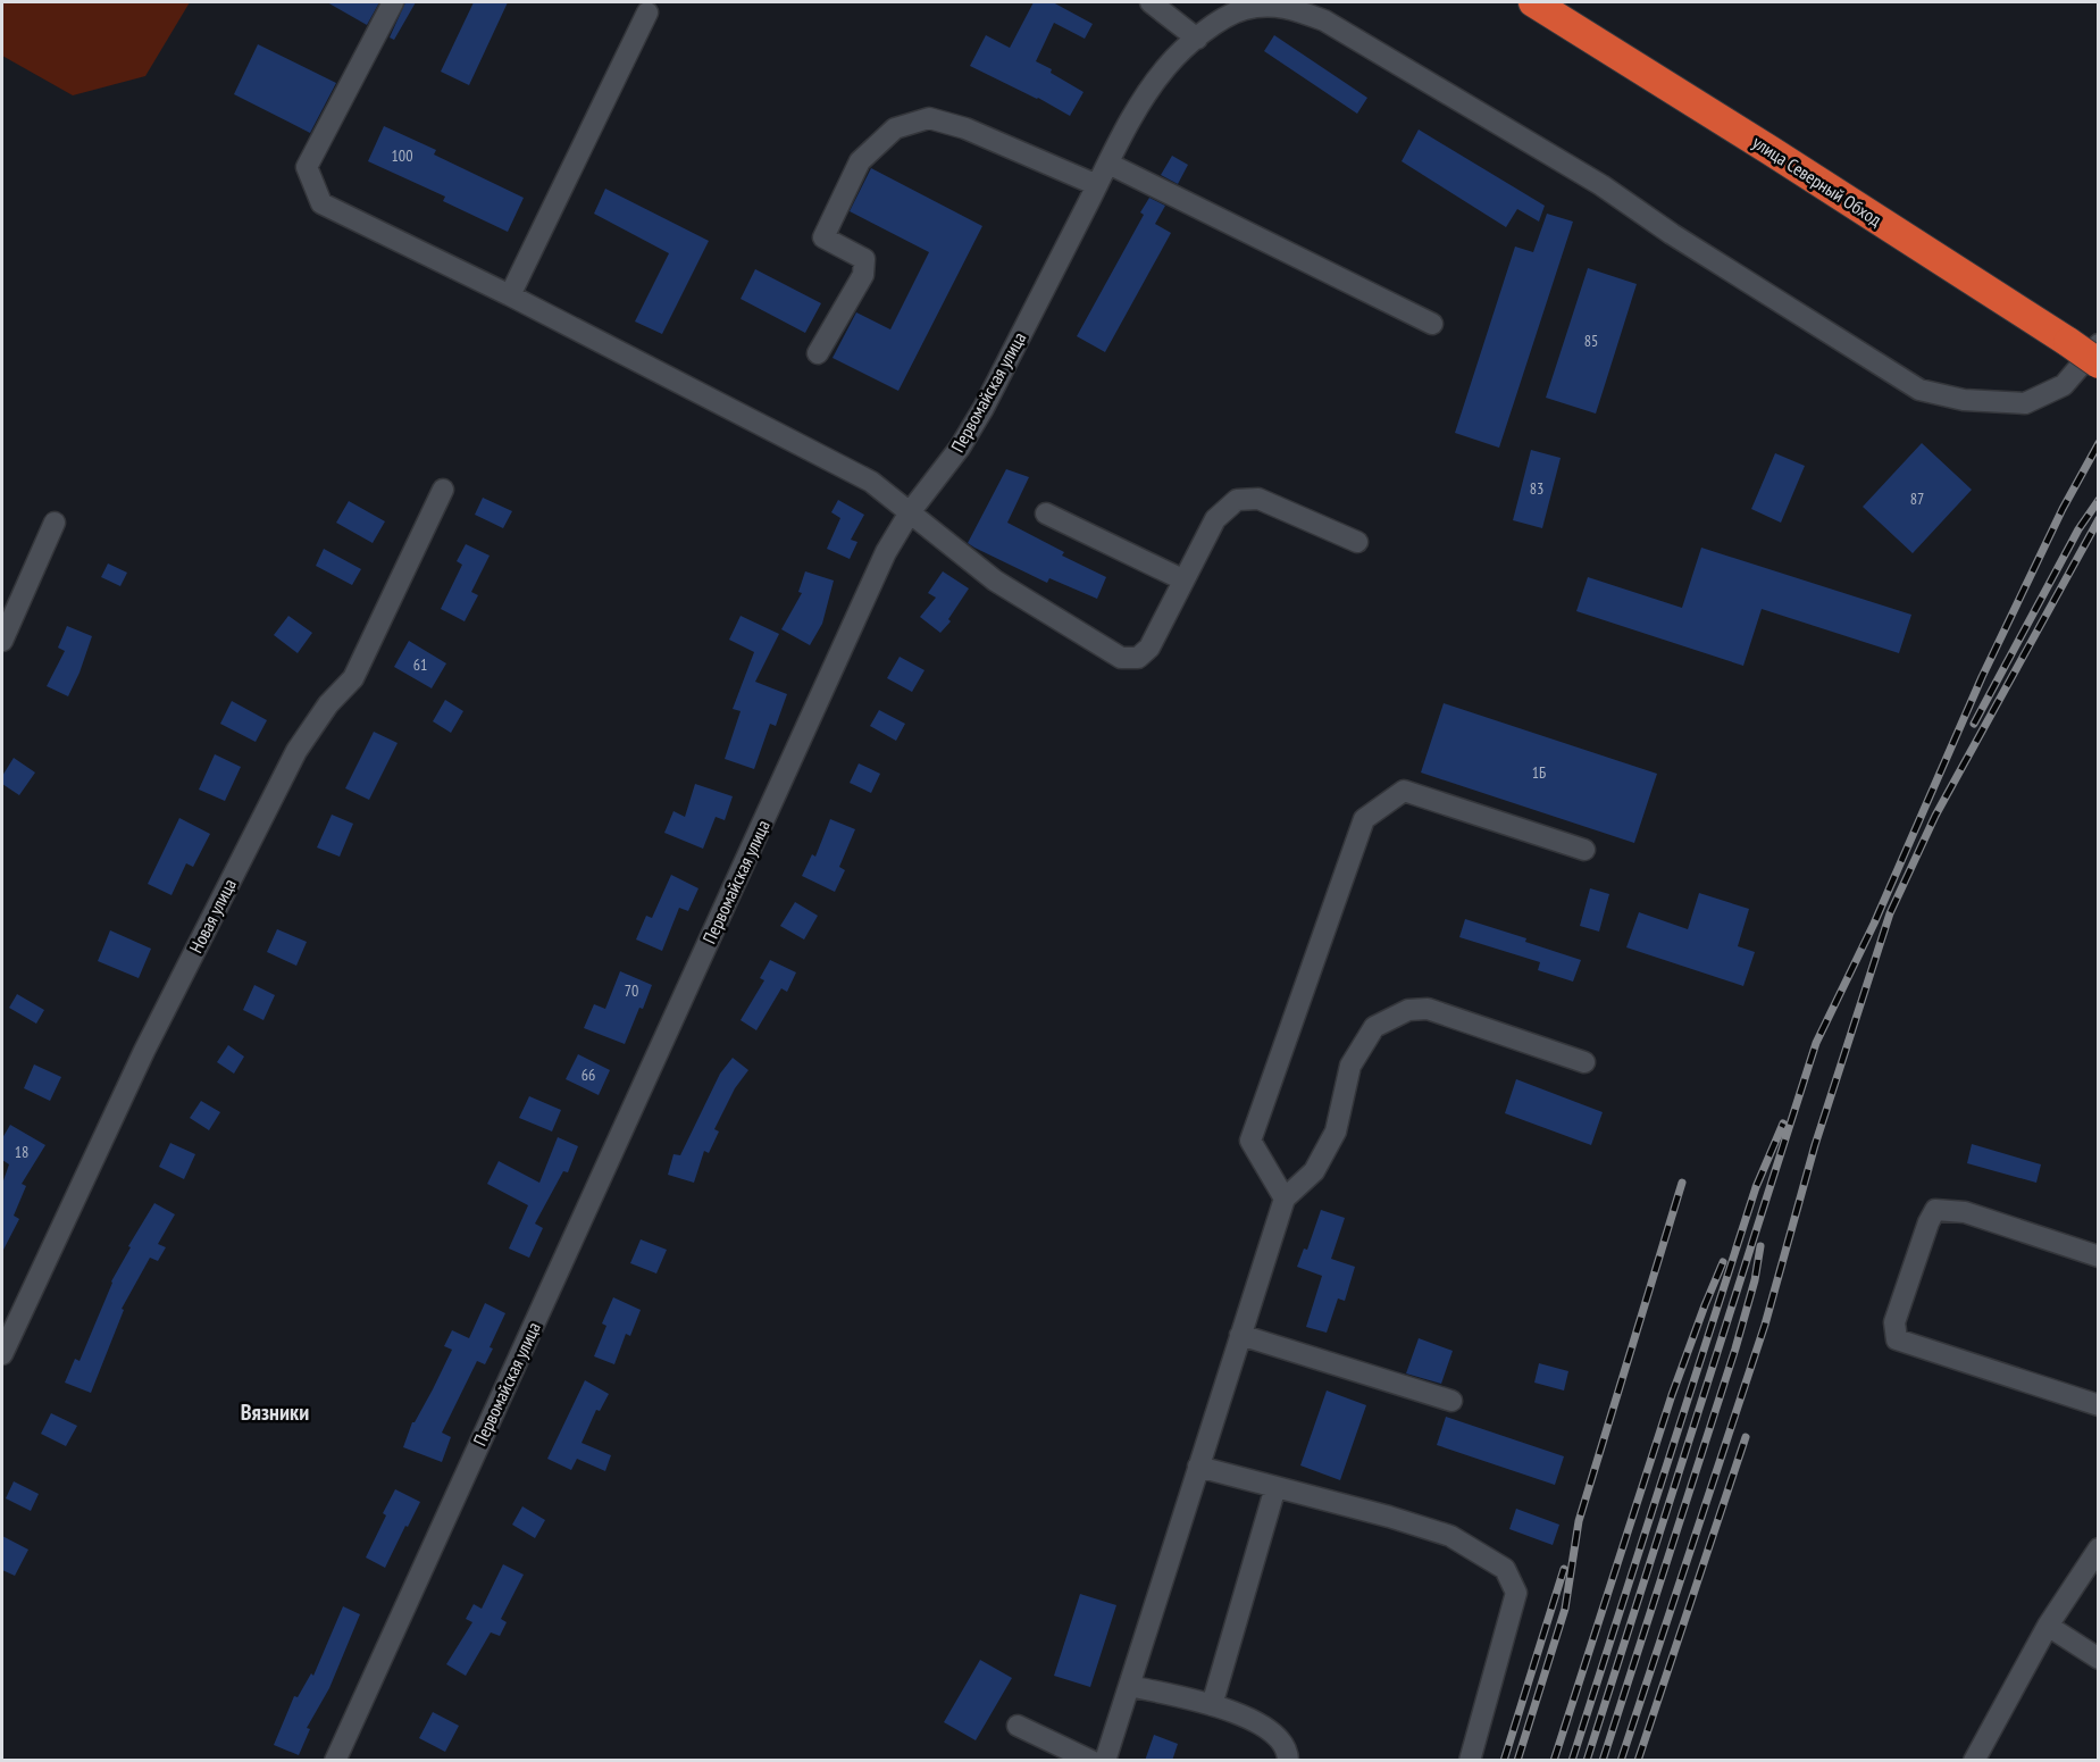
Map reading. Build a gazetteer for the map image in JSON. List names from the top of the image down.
{
  "streets": {
    "highway": ["улица Северный Обход"],
    "street": ["Первомайская улица", "Новая улица"]
  },
  "districts": ["Вязники"],
  "house_numbers": [
    "100",
    "85",
    "83",
    "87",
    "61",
    "1Б",
    "70",
    "66",
    "18"
  ]
}
